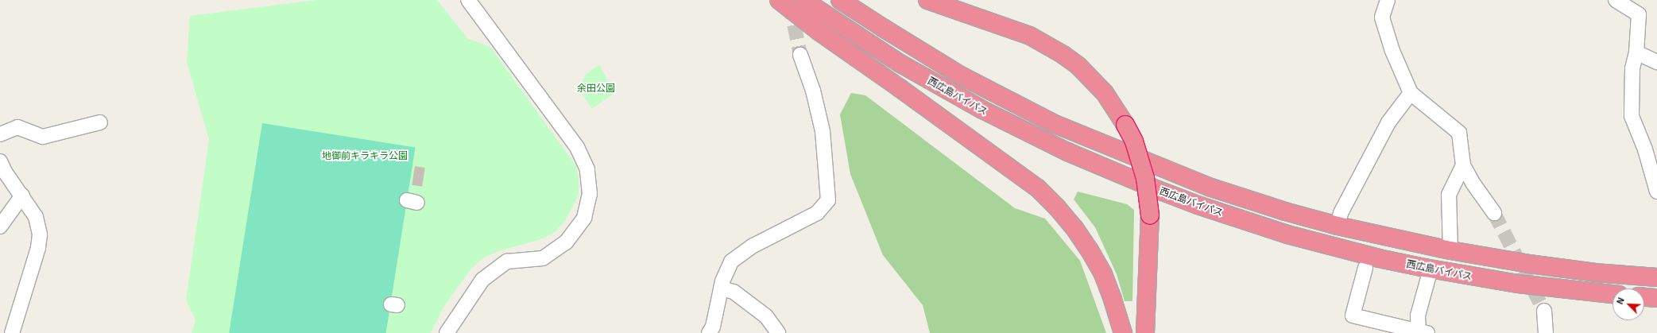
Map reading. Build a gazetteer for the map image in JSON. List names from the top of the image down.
{
  "streets": {
    "highway": ["西広島バイパス"]
  },
  "parks": ["余田公園", "地御前キラキラ公園"],
  "north": "top left"
}
